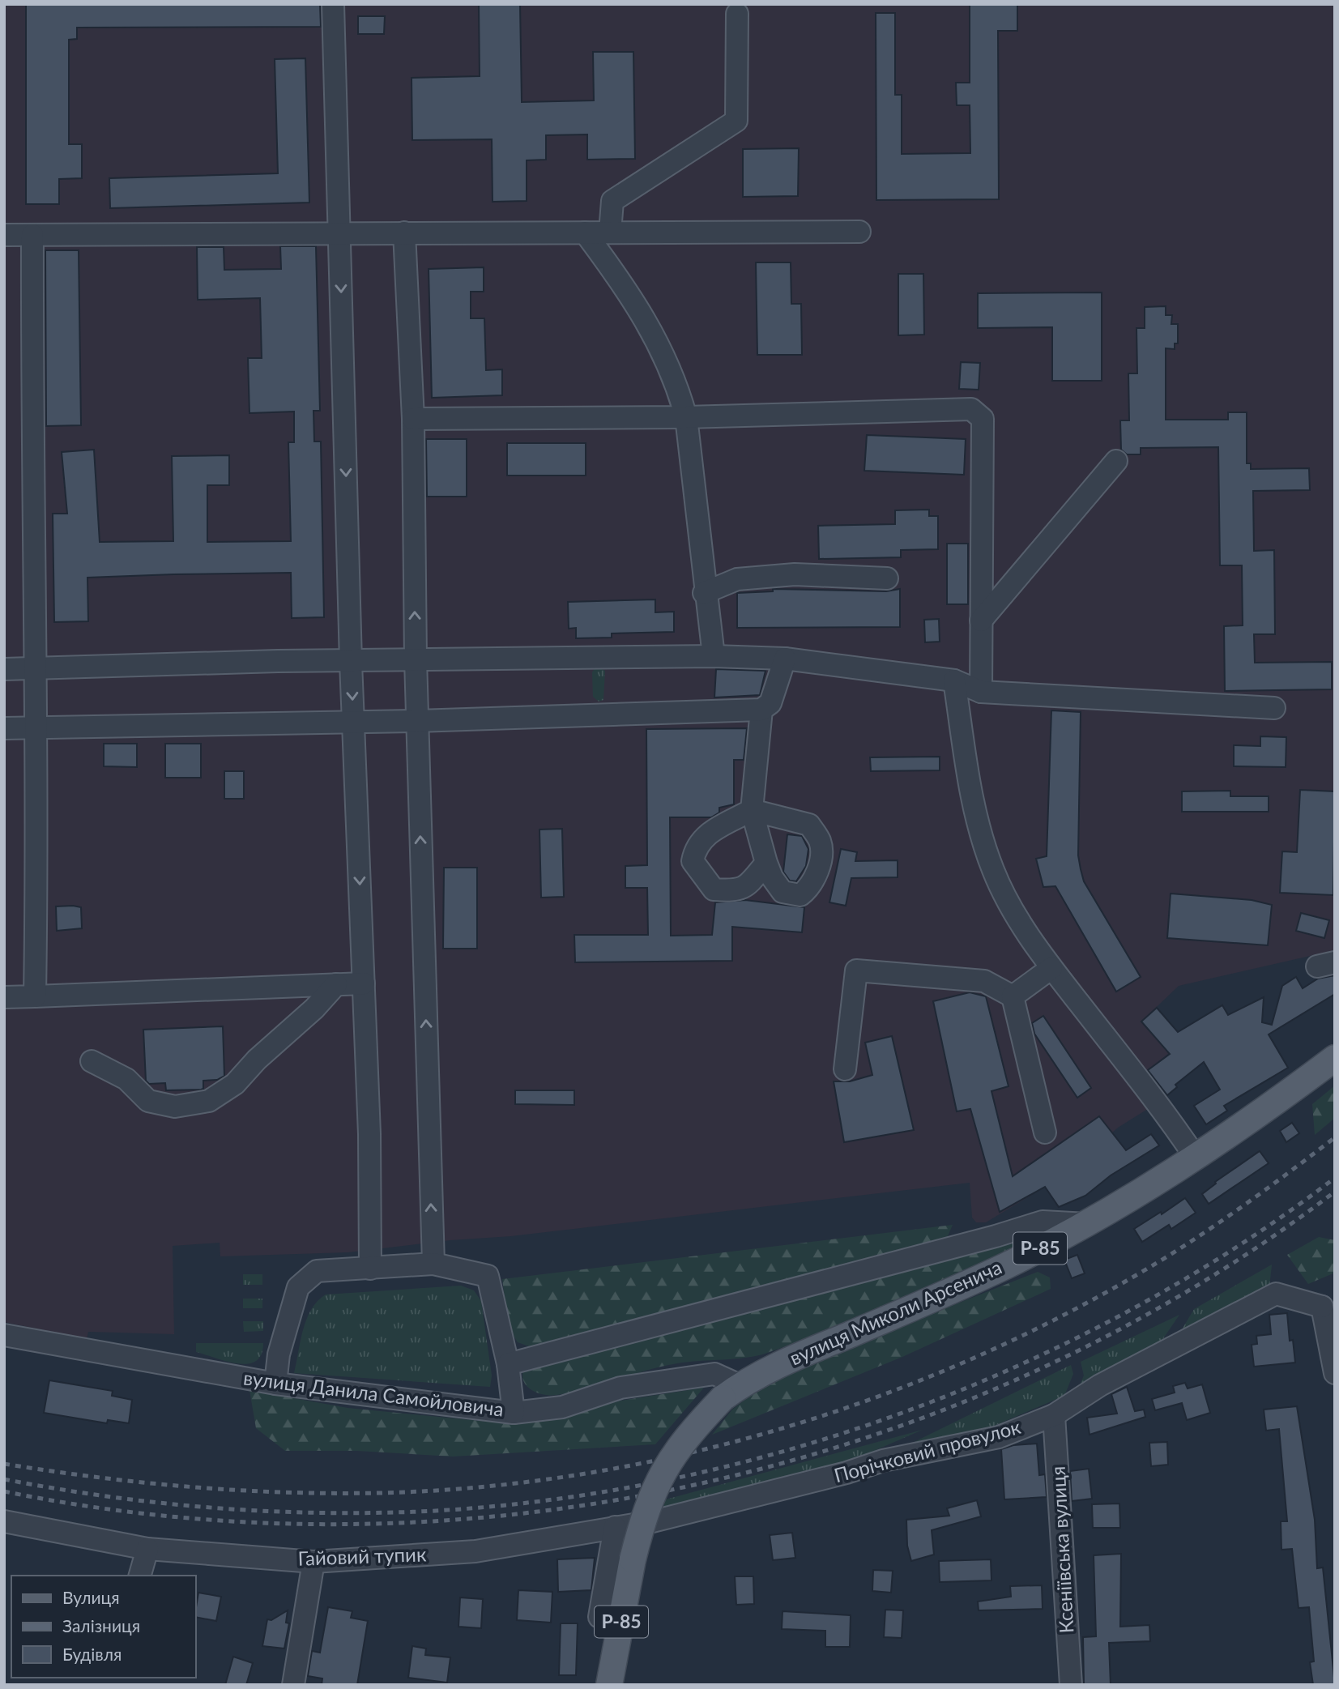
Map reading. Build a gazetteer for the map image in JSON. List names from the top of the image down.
{
  "streets": {
    "main road": ["Р-85", "вулиця Миколи Арсенича"],
    "street": [
      "вулиця Данила Самойловича",
      "Порічковий провулок",
      "Ксеніївська вулиця",
      "Гайовий тупик"
    ]
  },
  "crossings": [
    ["вулиця Миколи Арсенича", "вулиця Данила Самойловича"],
    ["Порічковий провулок", "Ксеніївська вулиця"],
    ["Порічковий провулок", "Гайовий тупик"]
  ],
  "legend": ["Вулиця", "Залізниця", "Будівля"]
}
